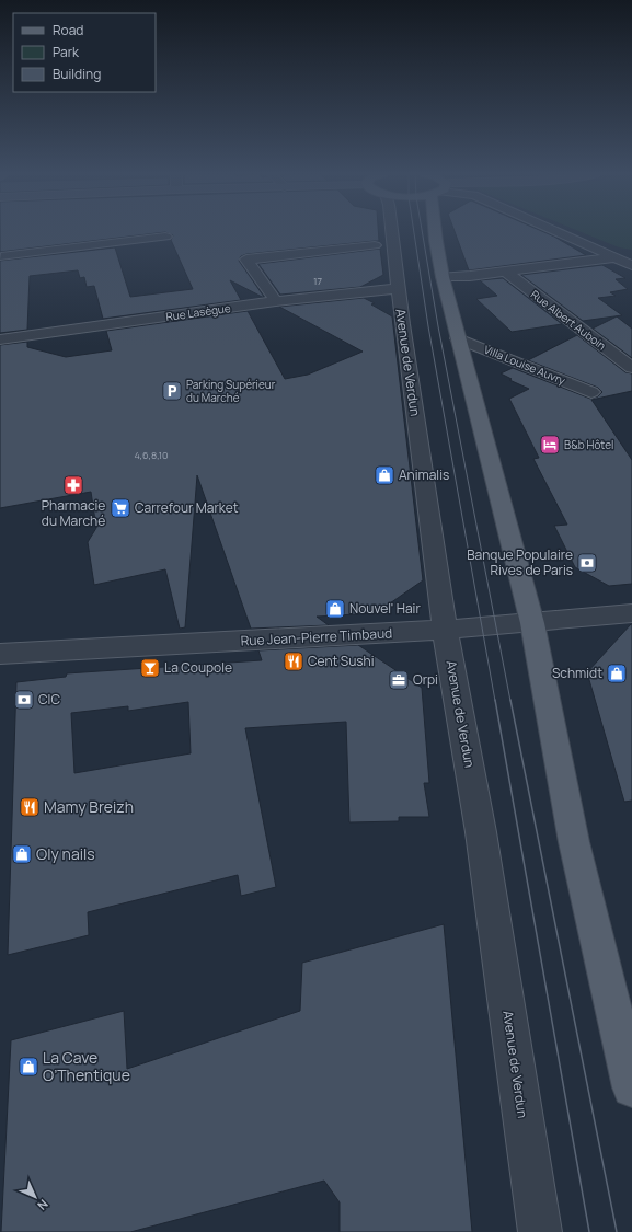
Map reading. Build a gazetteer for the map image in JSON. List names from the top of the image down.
{
  "streets": {
    "street": [
      "Rue Lasègue",
      "Rue Albert Auboin",
      "Avenue de Verdun",
      "Villa Louise Auvry",
      "Rue Jean-Pierre Timbaud"
    ]
  },
  "crossings": [
    ["Rue Lasègue", "Avenue de Verdun"],
    ["Avenue de Verdun", "Rue Jean-Pierre Timbaud"]
  ],
  "places": {
    "parking": ["Parking Supérieur du Marché"],
    "hotel": ["B&b Hôtel"],
    "shop": [
      "Animalis",
      "Nouvel' Hair",
      "Schmidt",
      "Oly nails",
      "La Cave O’Thentique"
    ],
    "pharmacy": ["Pharmacie du Marché"],
    "supermarket": ["Carrefour Market"],
    "bank": ["Banque Populaire Rives de Paris", "CIC"],
    "restaurant": ["Cent Sushi", "Mamy Breizh"],
    "bar": ["La Coupole"],
    "office": ["Orpi"]
  },
  "house_numbers": ["17", "4,6,8,10"],
  "legend": ["Road", "Park", "Building"],
  "north": "bottom right"
}
